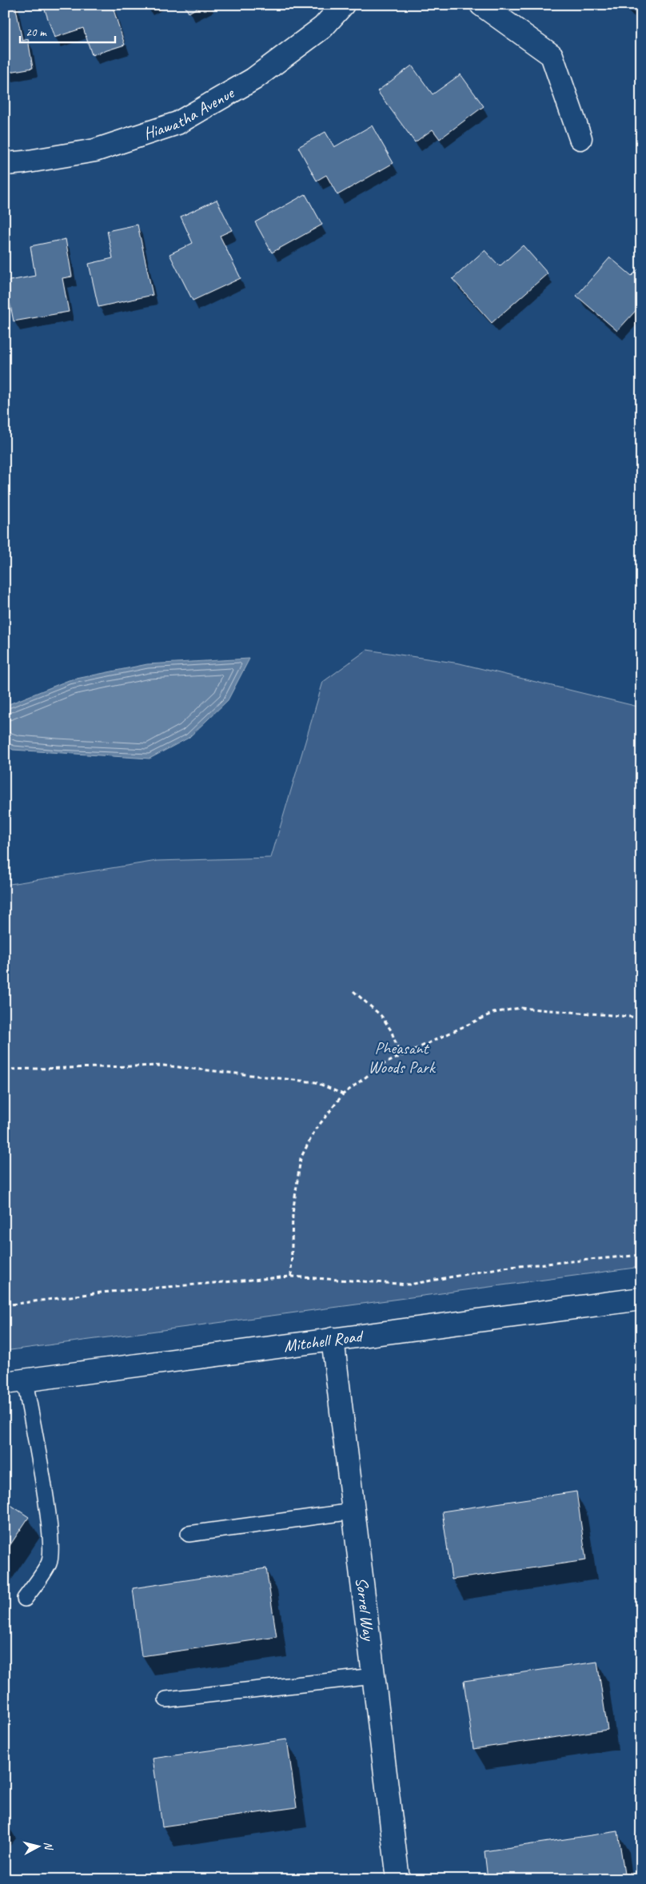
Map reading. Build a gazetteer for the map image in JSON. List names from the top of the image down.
{
  "streets": {
    "street": ["Hiawatha Avenue", "Mitchell Road", "Sorrel Way"]
  },
  "crossings": [
    ["Mitchell Road", "Sorrel Way"]
  ],
  "parks": ["Pheasant Woods Park"],
  "scale_bar": "20 m",
  "north": "right"
}
